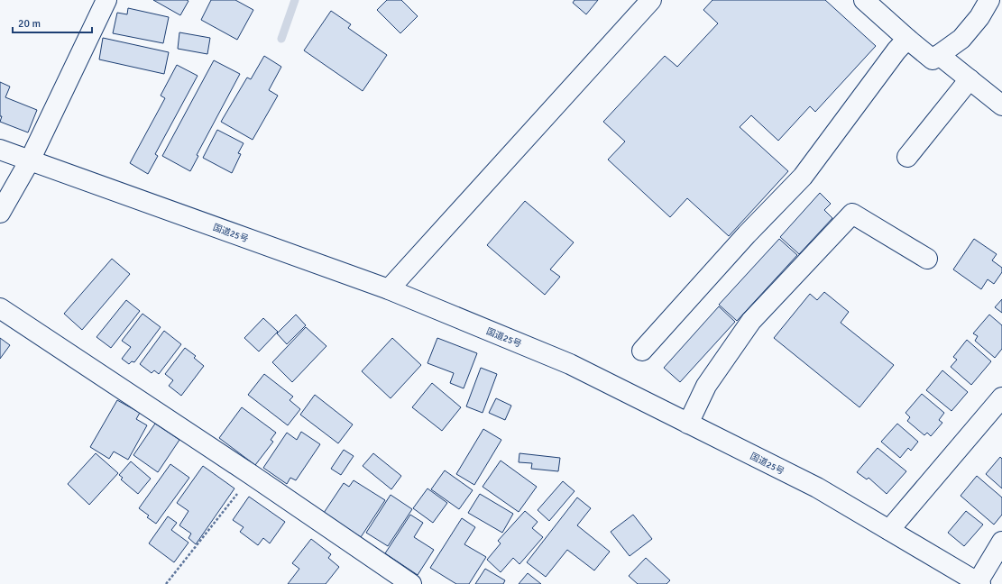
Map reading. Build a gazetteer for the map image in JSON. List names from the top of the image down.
{
  "streets": {
    "main road": ["国道25号"]
  },
  "scale_bar": "20 m"
}
